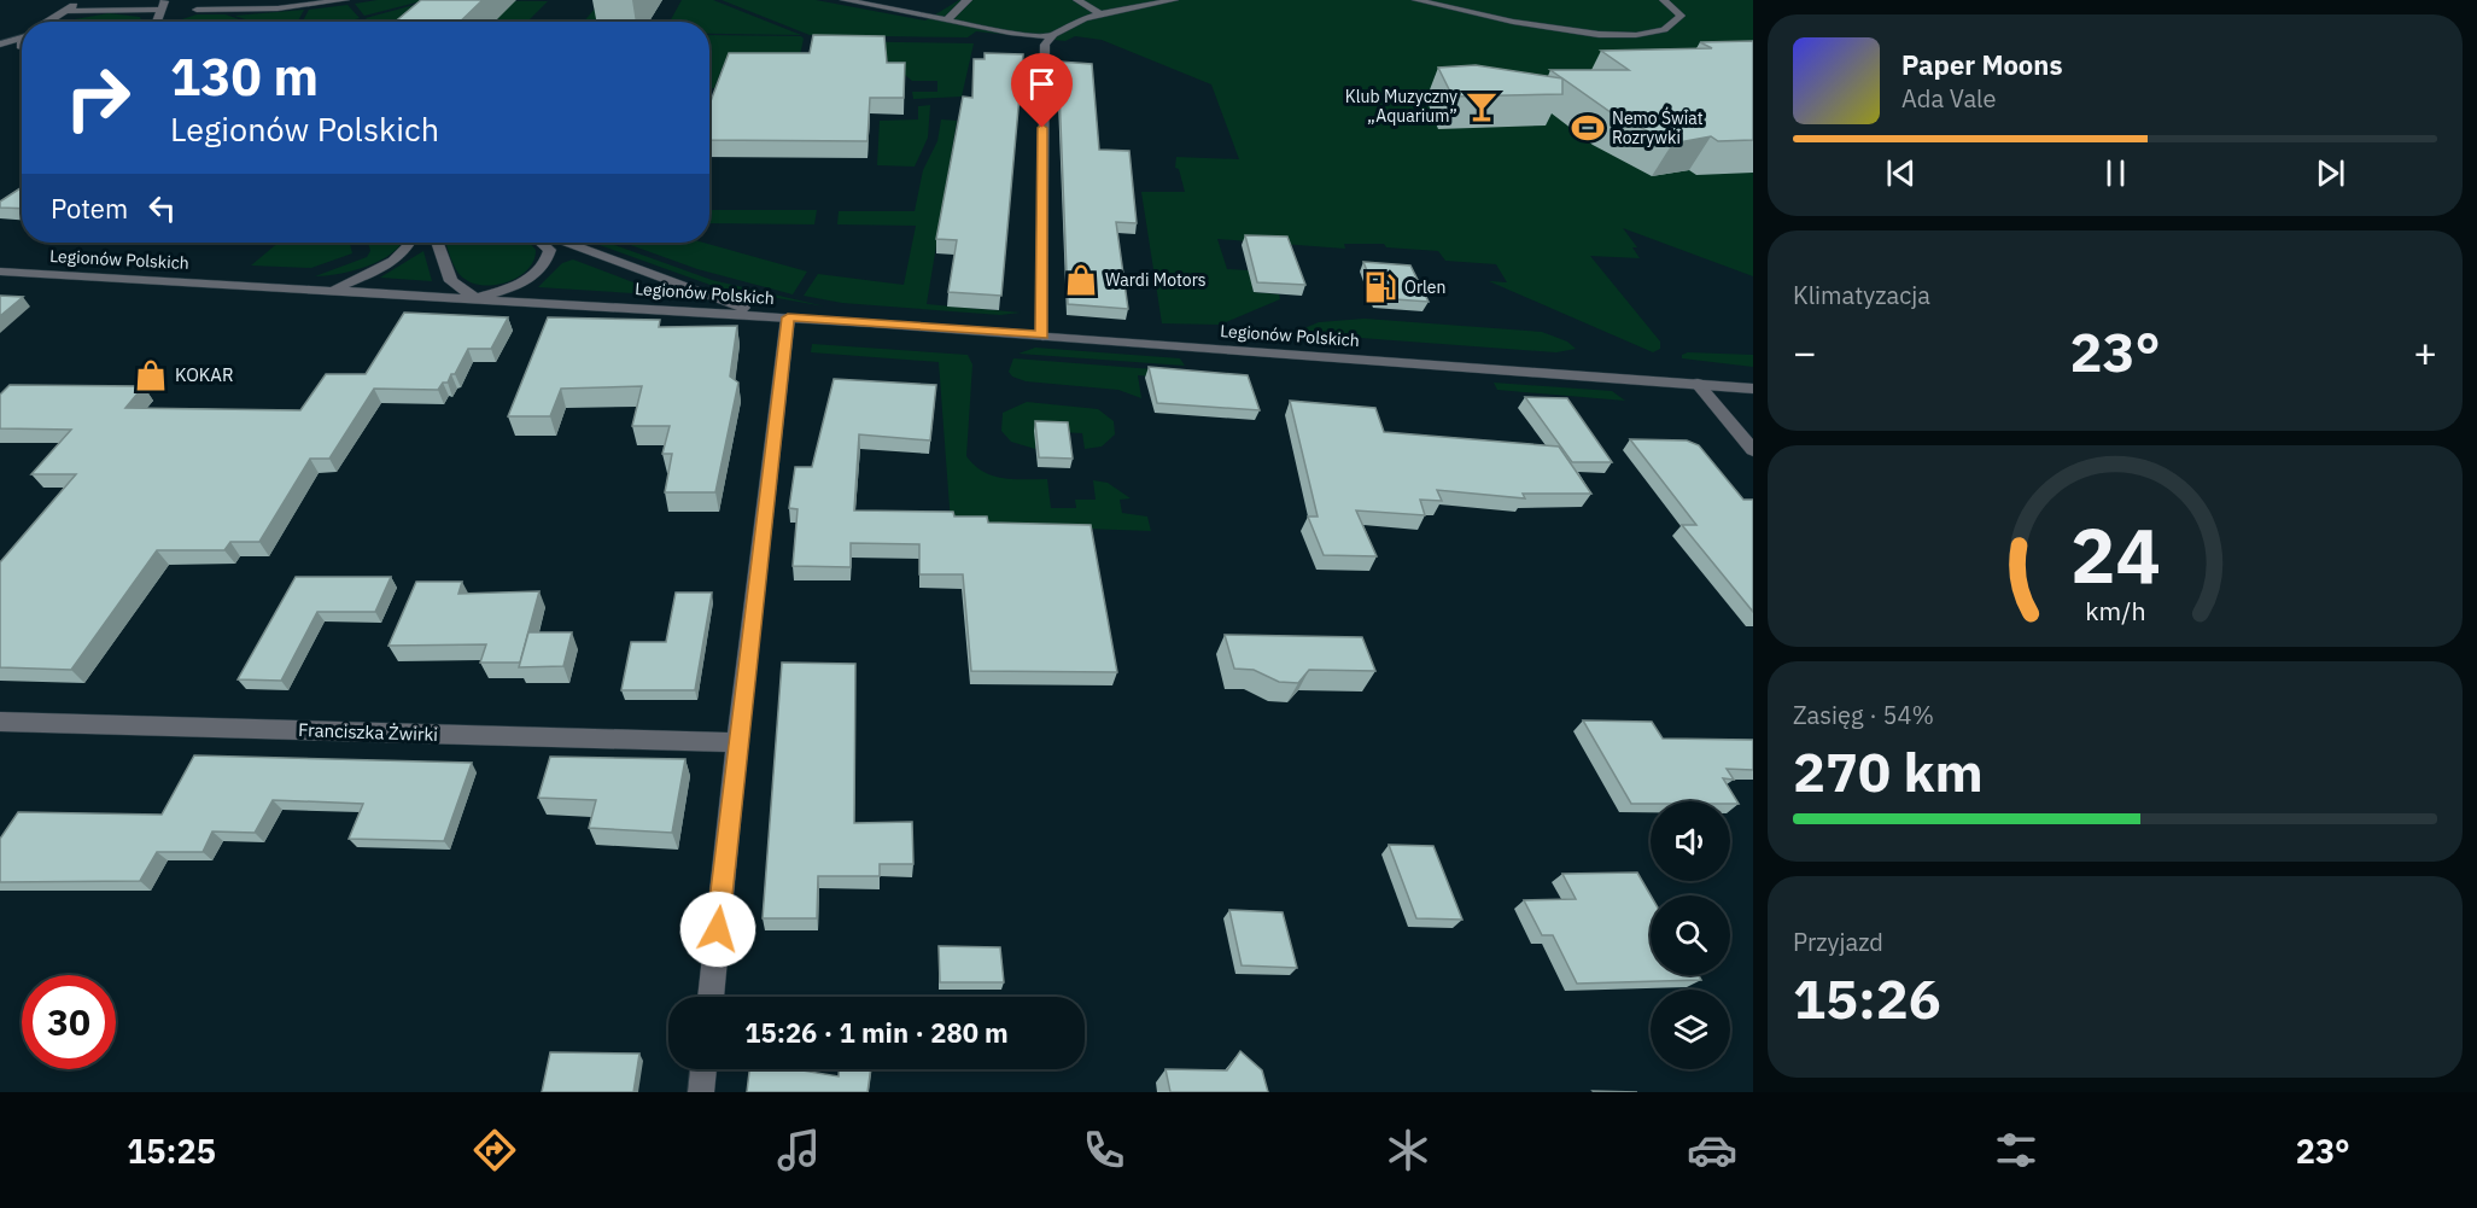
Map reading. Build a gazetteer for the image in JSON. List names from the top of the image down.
{
  "streets": {
    "street": ["Legionów Polskich", "Franciszka Żwirki"]
  },
  "places": {
    "bar": ["Klub Muzyczny „Aquarium”"],
    "sports": ["Nemo Świat Rozrywki"],
    "shop": ["Wardi Motors", "KOKAR"],
    "fuel station": ["Orlen"]
  },
  "page": {
    "turn": ["130 m", "Legionów Polskich"],
    "song": ["Paper Moons", "Ada Vale"],
    "then": "Potem",
    "tile": [
      "Klimatyzacja",
      ["Zasięg · 54%", "270 km"],
      ["Przyjazd", "15:26"]
    ],
    "heat": ["−", "23°", "+"],
    "limit": "30",
    "trip": "15:26 · 1 min · 280 m",
    "tabs": ["15:25", "23°"],
    "gauge": ["24", "km/h"]
  }
}
